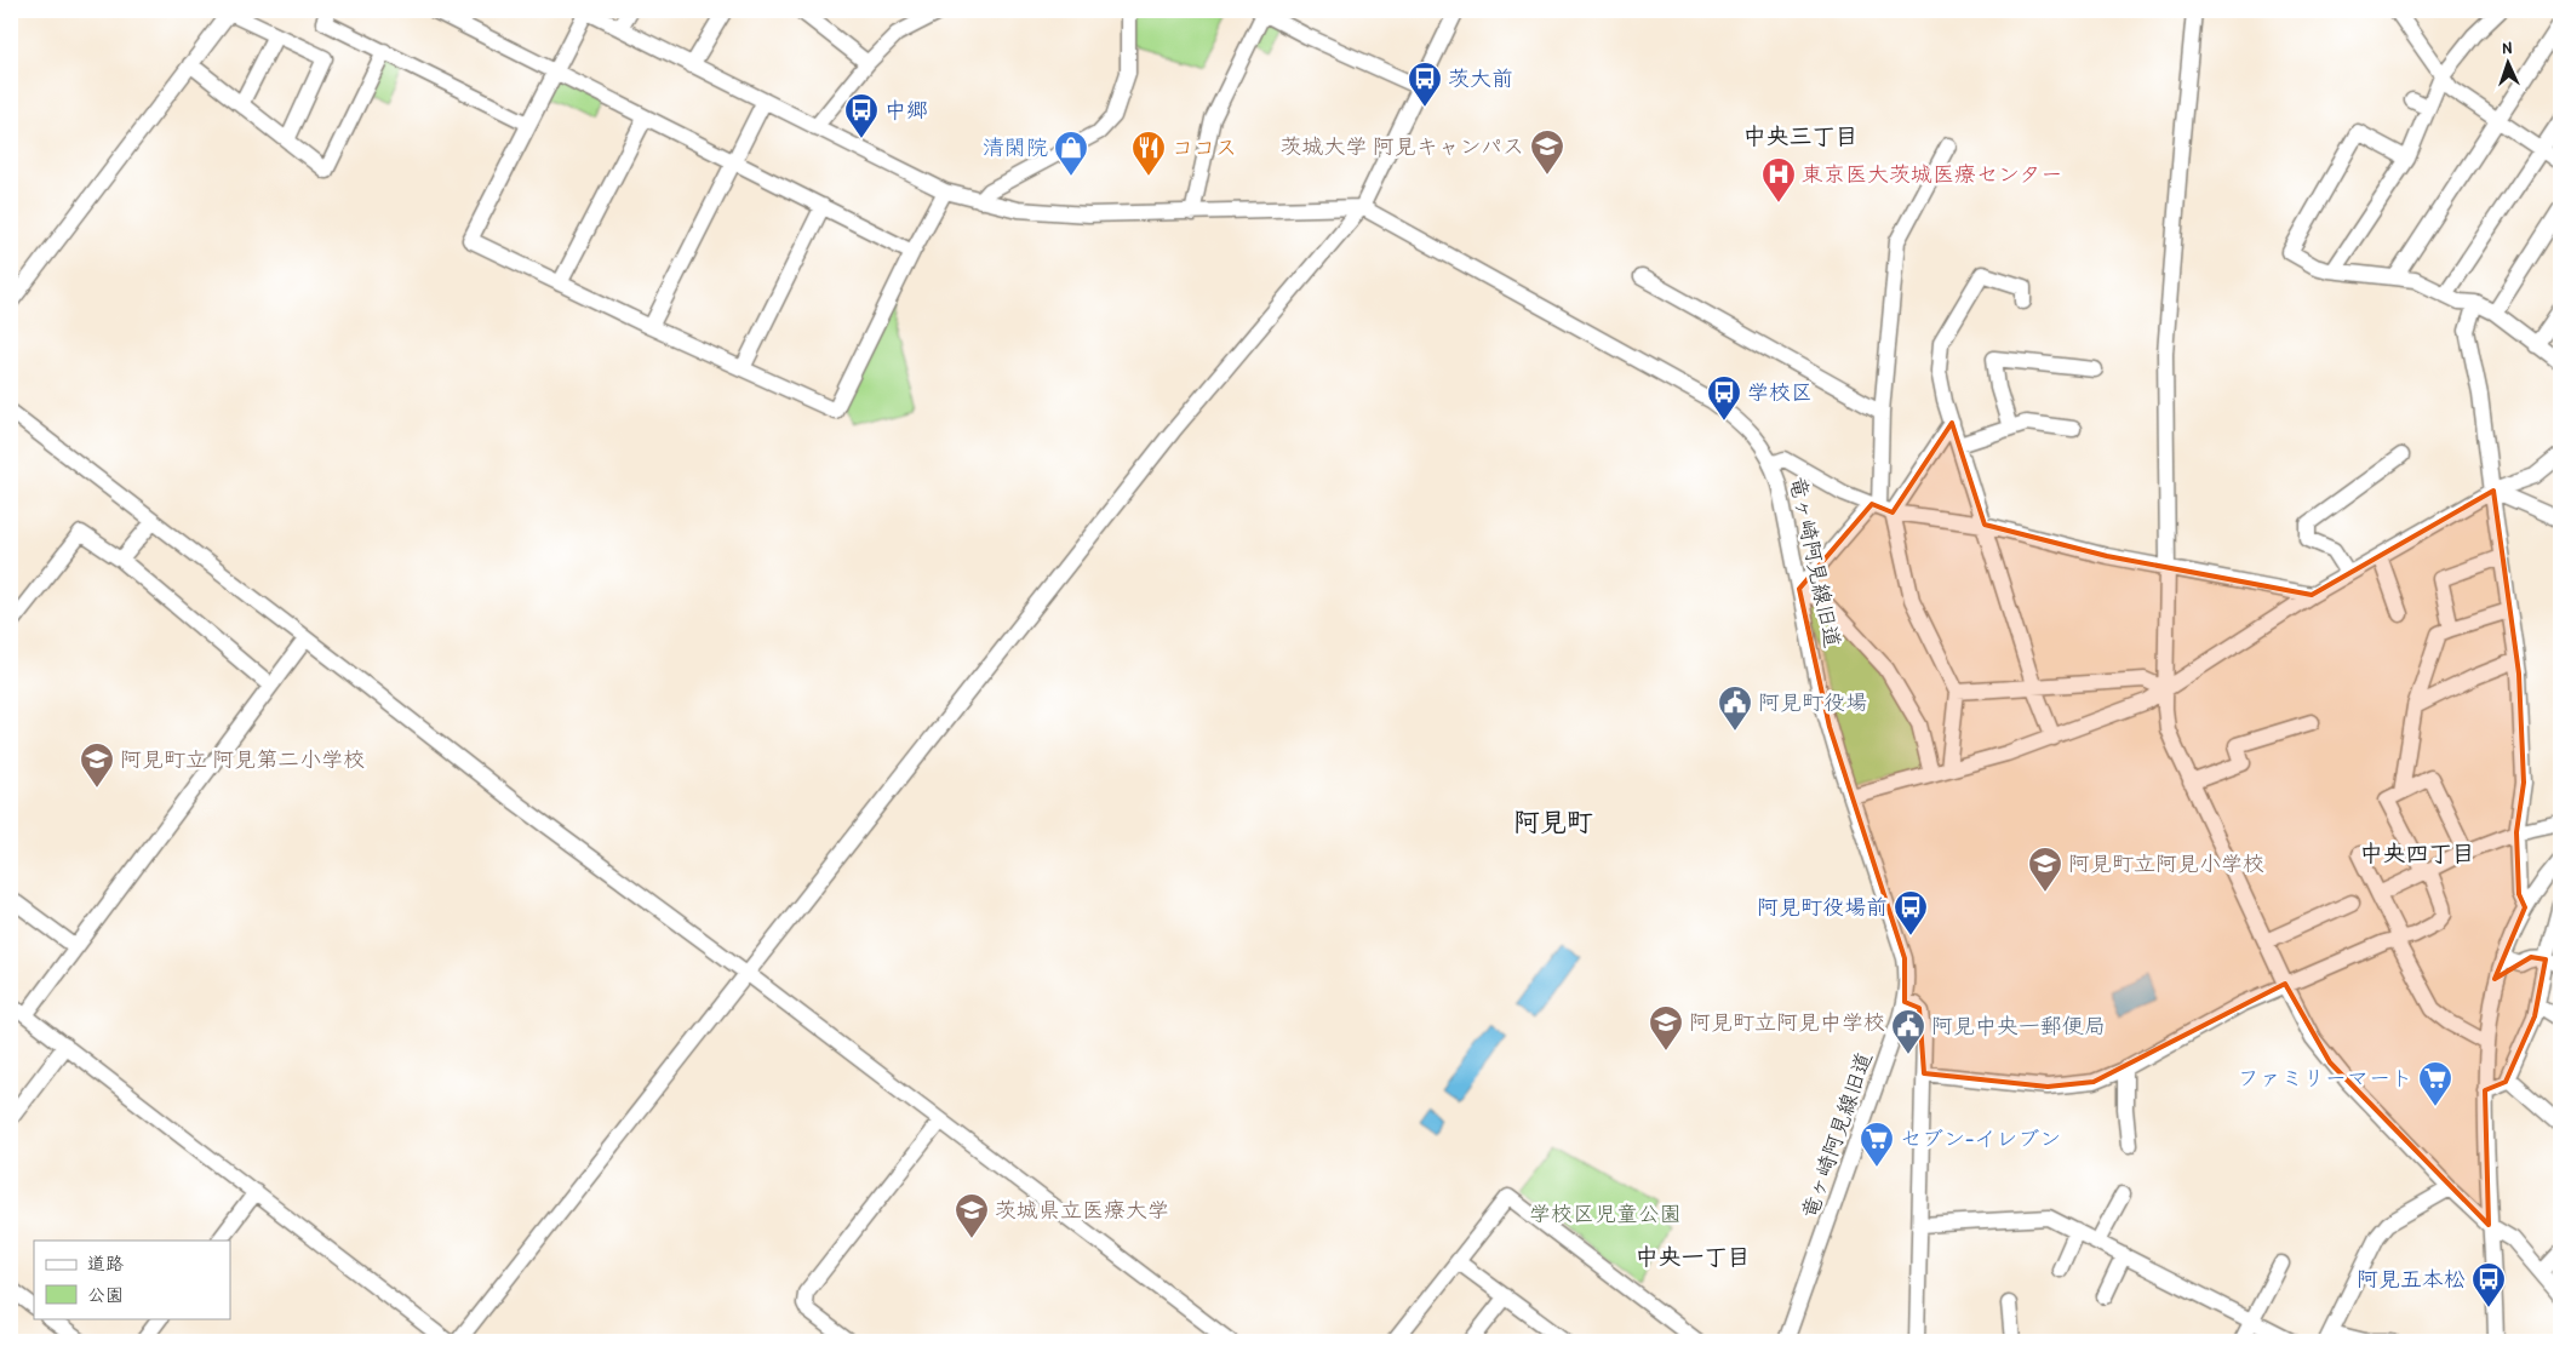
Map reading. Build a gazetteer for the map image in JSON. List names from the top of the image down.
{
  "streets": {
    "street": ["竜ヶ崎阿見線旧道"]
  },
  "districts": [
    "中央三丁目",
    "阿見町",
    "中央四丁目",
    "中央一丁目"
  ],
  "parks": ["学校区児童公園"],
  "places": {
    "bus stop": [
      "茨大前",
      "中郷",
      "学校区",
      "阿見町役場前",
      "阿見五本松"
    ],
    "school or university": [
      "茨城大学 阿見キャンパス",
      "阿見町立 阿見第二小学校",
      "阿見町立阿見小学校",
      "阿見町立阿見中学校",
      "茨城県立医療大学"
    ],
    "shop": ["清閑院"],
    "restaurant": ["ココス"],
    "hospital": ["東京医大茨城医療センター"],
    "public building": ["阿見町役場", "阿見中央一郵便局"],
    "supermarket": ["ファミリーマート", "セブン-イレブン"]
  },
  "legend": ["道路", "公園"],
  "north": "top"
}
